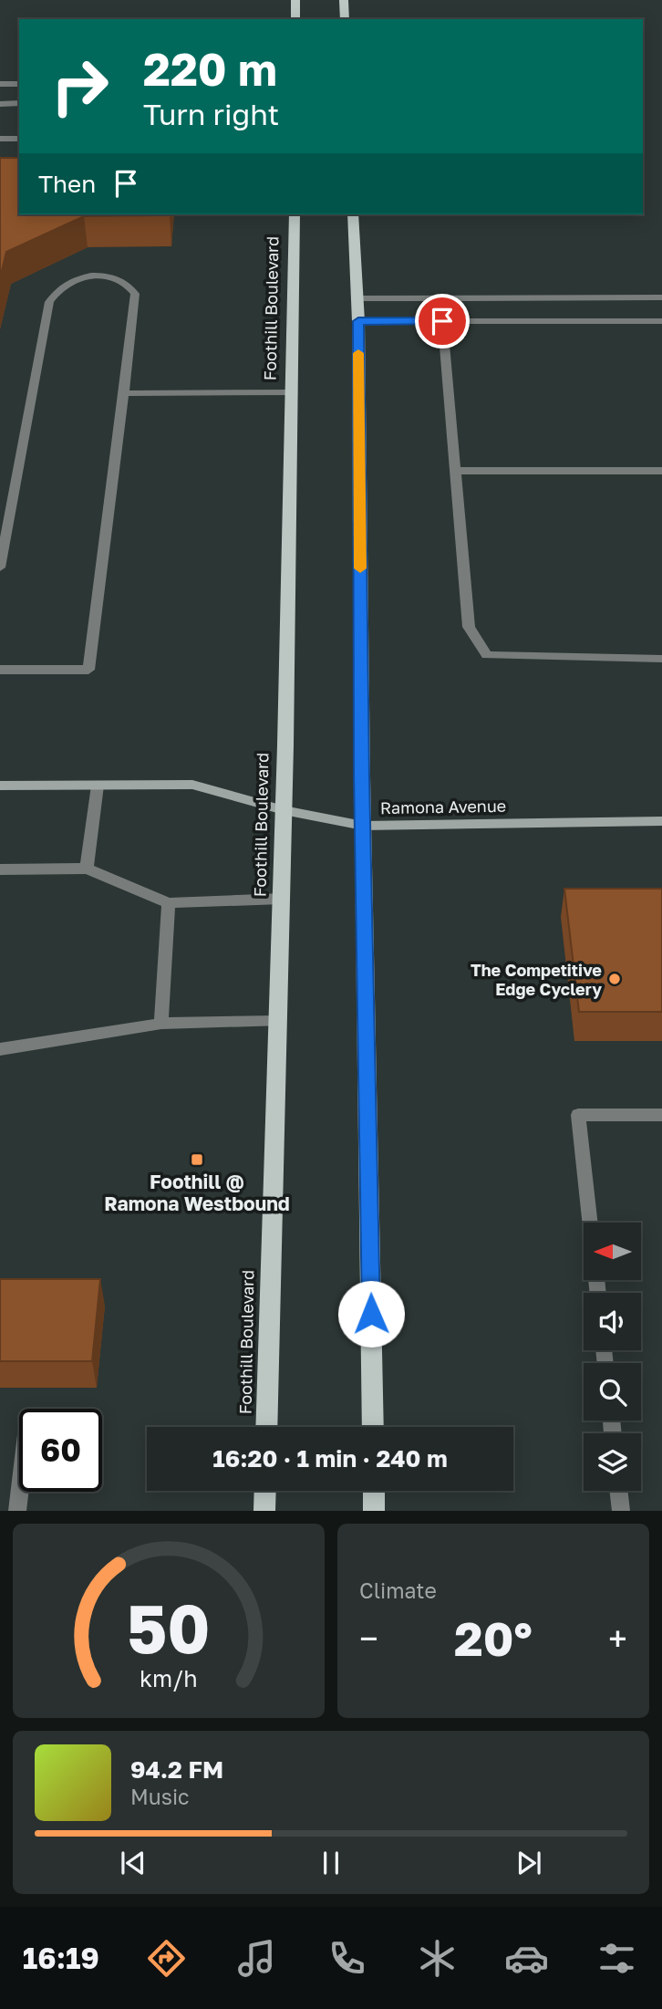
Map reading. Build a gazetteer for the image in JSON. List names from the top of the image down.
{
  "streets": {
    "main road": ["Foothill Boulevard"],
    "street": ["Ramona Avenue"]
  },
  "crossings": [
    ["Foothill Boulevard", "Ramona Avenue"]
  ],
  "places": {
    "other": ["The Competitive Edge Cyclery"],
    "transit": ["Foothill @ Ramona Westbound"]
  },
  "north": "left",
  "page": {
    "turn": ["220 m", "Turn right"],
    "then": "Then",
    "limit": "60",
    "trip": "16:20 · 1 min · 240 m",
    "tile": "Climate",
    "heat": ["−", "20°", "+"],
    "song": ["94.2 FM", "Music"],
    "tabs": "16:19",
    "gauge": ["50", "km/h"]
  }
}
